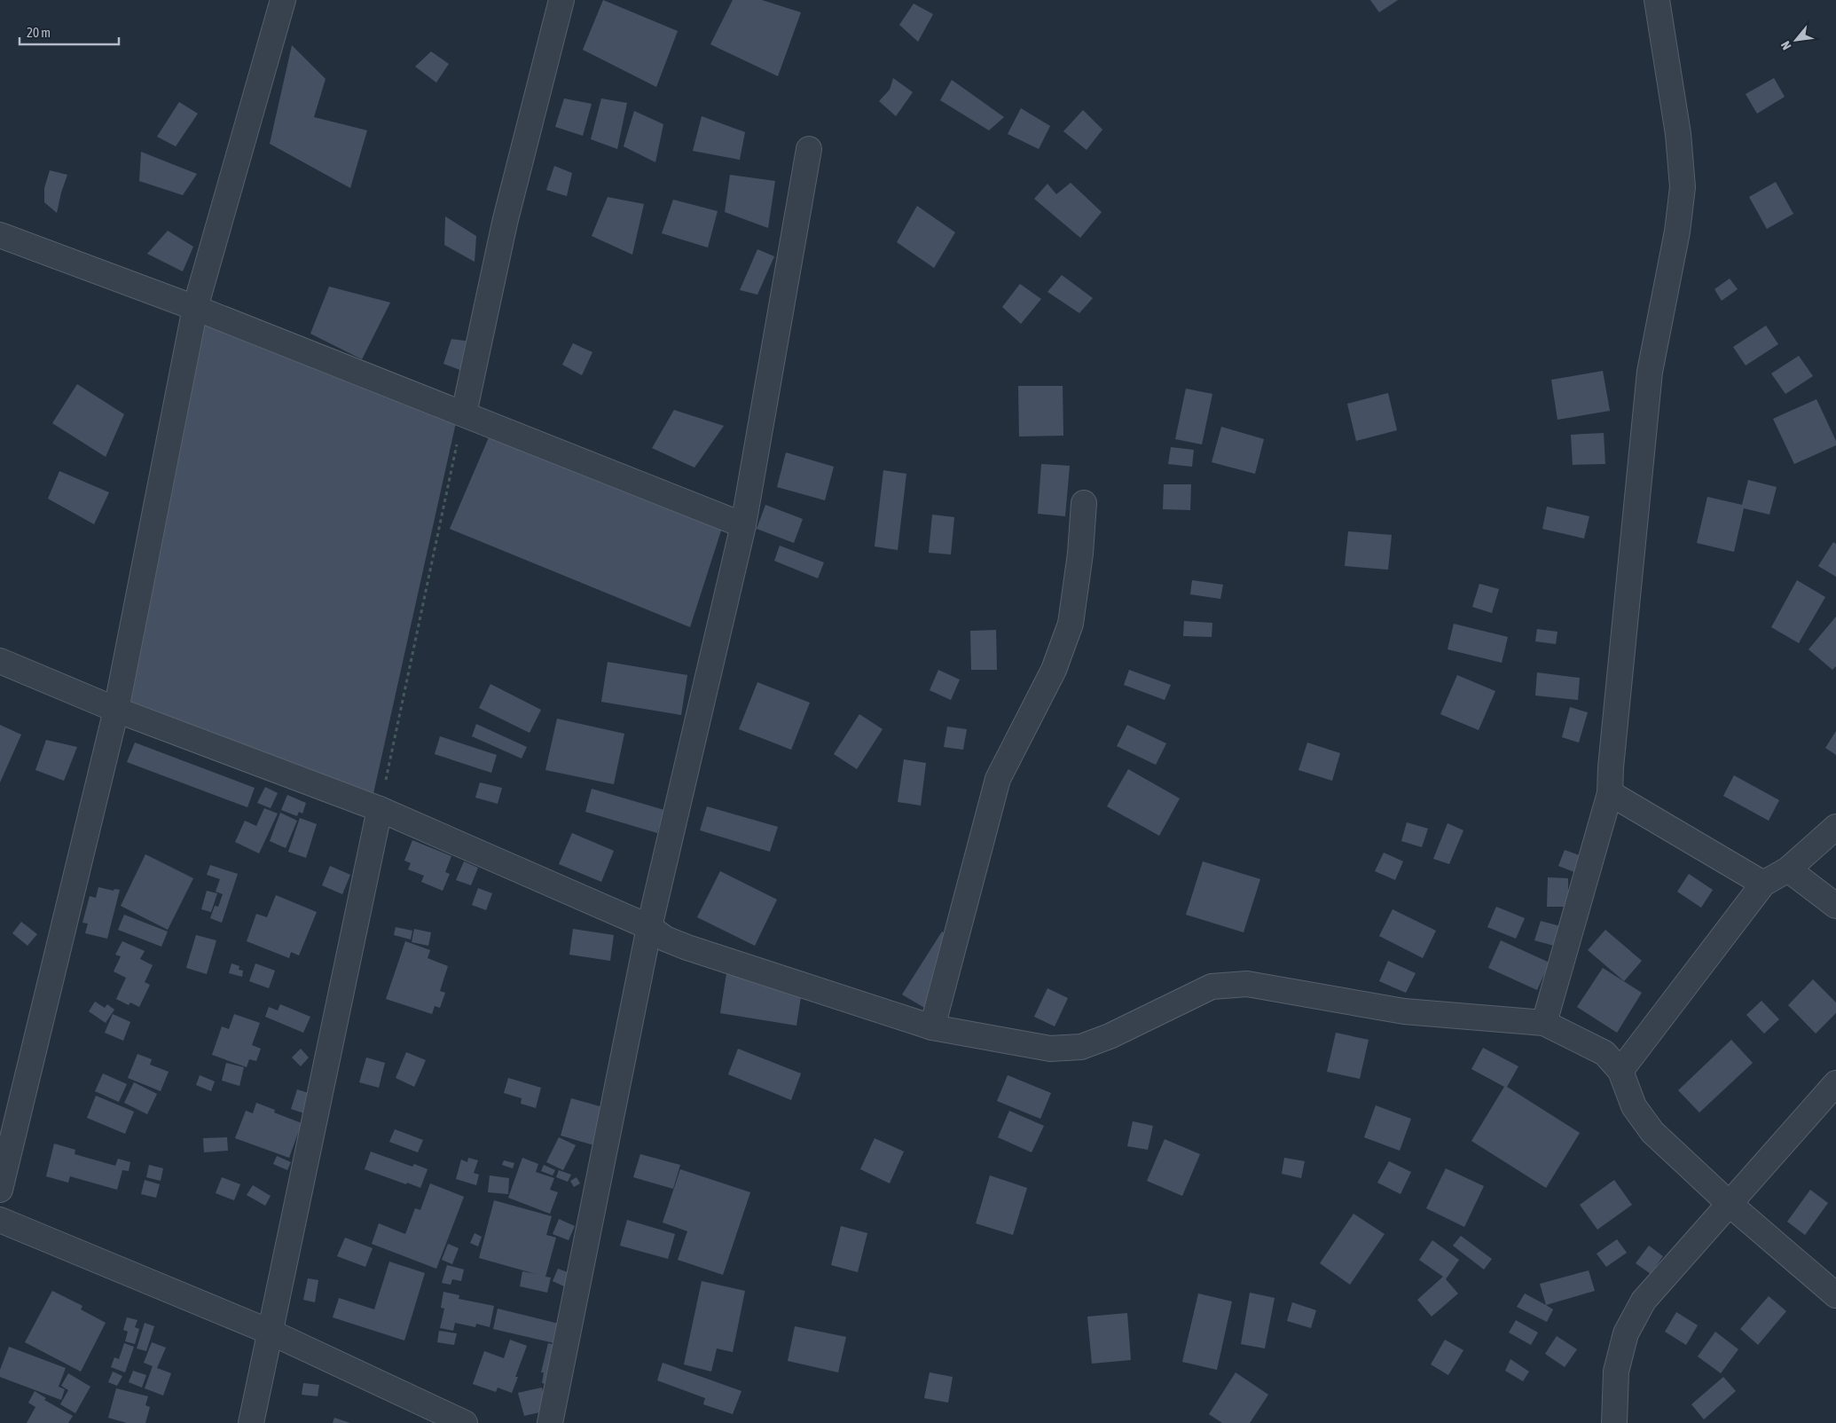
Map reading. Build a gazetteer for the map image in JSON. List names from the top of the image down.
{
  "scale_bar": "20 m",
  "north": "bottom left"
}
